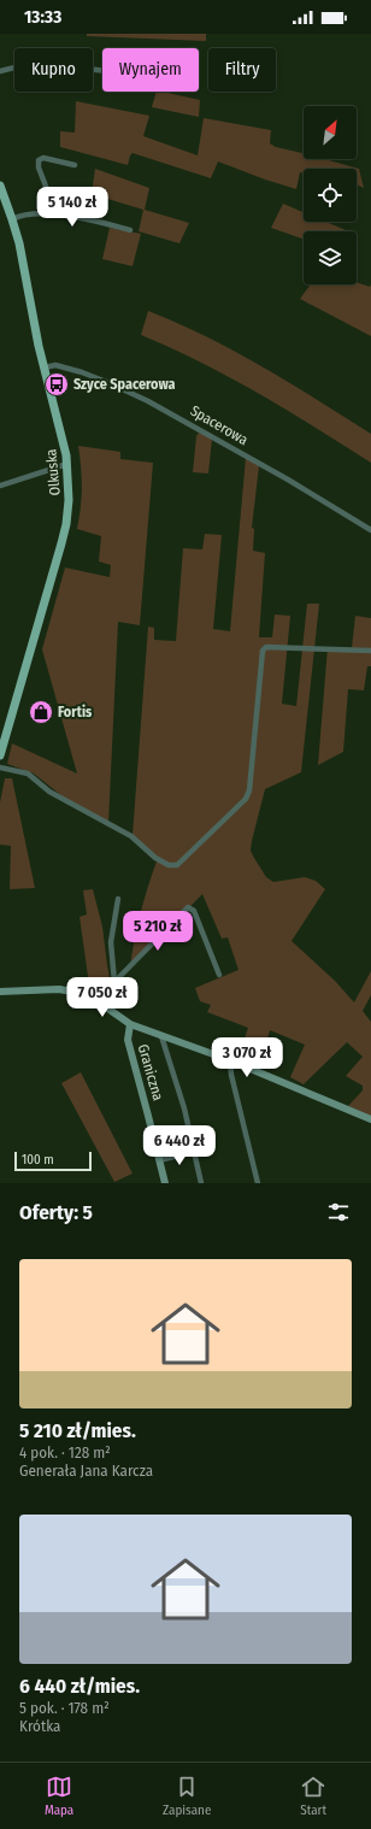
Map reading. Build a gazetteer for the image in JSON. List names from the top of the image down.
{
  "streets": {
    "main road": ["Olkuska"],
    "street": ["Spacerowa", "Graniczna"]
  },
  "crossings": [
    ["Spacerowa", "Olkuska"]
  ],
  "places": {
    "bus stop": ["Szyce Spacerowa"],
    "shop": ["Fortis"]
  },
  "scale_bar": "100 m",
  "north": "top right",
  "page": {
    "status": "13:33",
    "chip": ["Kupno", "Wynajem", "Filtry"],
    "price": [
      "5 140 zł",
      "5 210 zł",
      "7 050 zł",
      "3 070 zł",
      "6 440 zł"
    ],
    "scale": "100 m",
    "heading": "Oferty: 5",
    "list": [
      {
        "name": "5 210 zł/mies.",
        "note": "4 pok. · 128 m² · Generała Jana Karcza"
      },
      {
        "name": "6 440 zł/mies.",
        "note": "5 pok. · 178 m² · Krótka"
      }
    ],
    "tabs": ["Mapa", "Zapisane", "Start"]
  }
}
